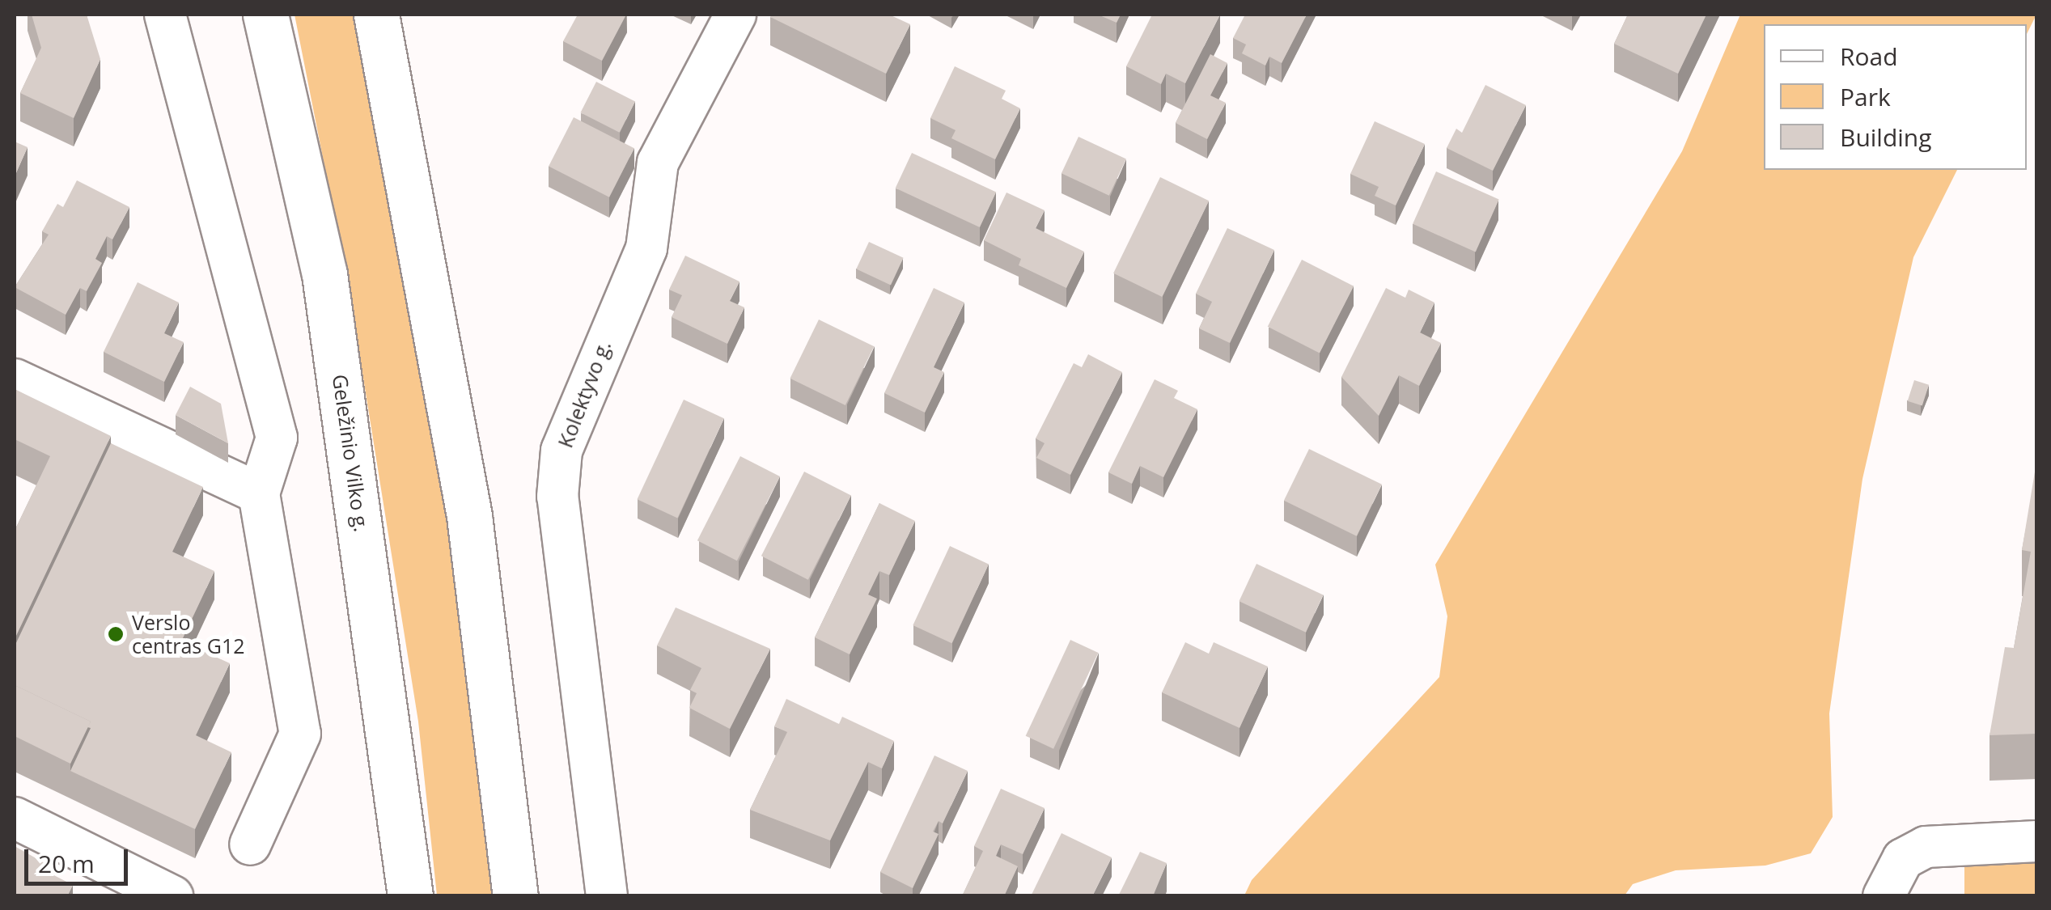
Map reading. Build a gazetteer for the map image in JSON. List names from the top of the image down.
{
  "streets": {
    "highway": ["Geležinio Vilko g."],
    "street": ["Kolektyvo g."]
  },
  "places": ["Verslo centras G12"],
  "legend": ["Road", "Park", "Building"],
  "scale_bar": "20 m"
}
